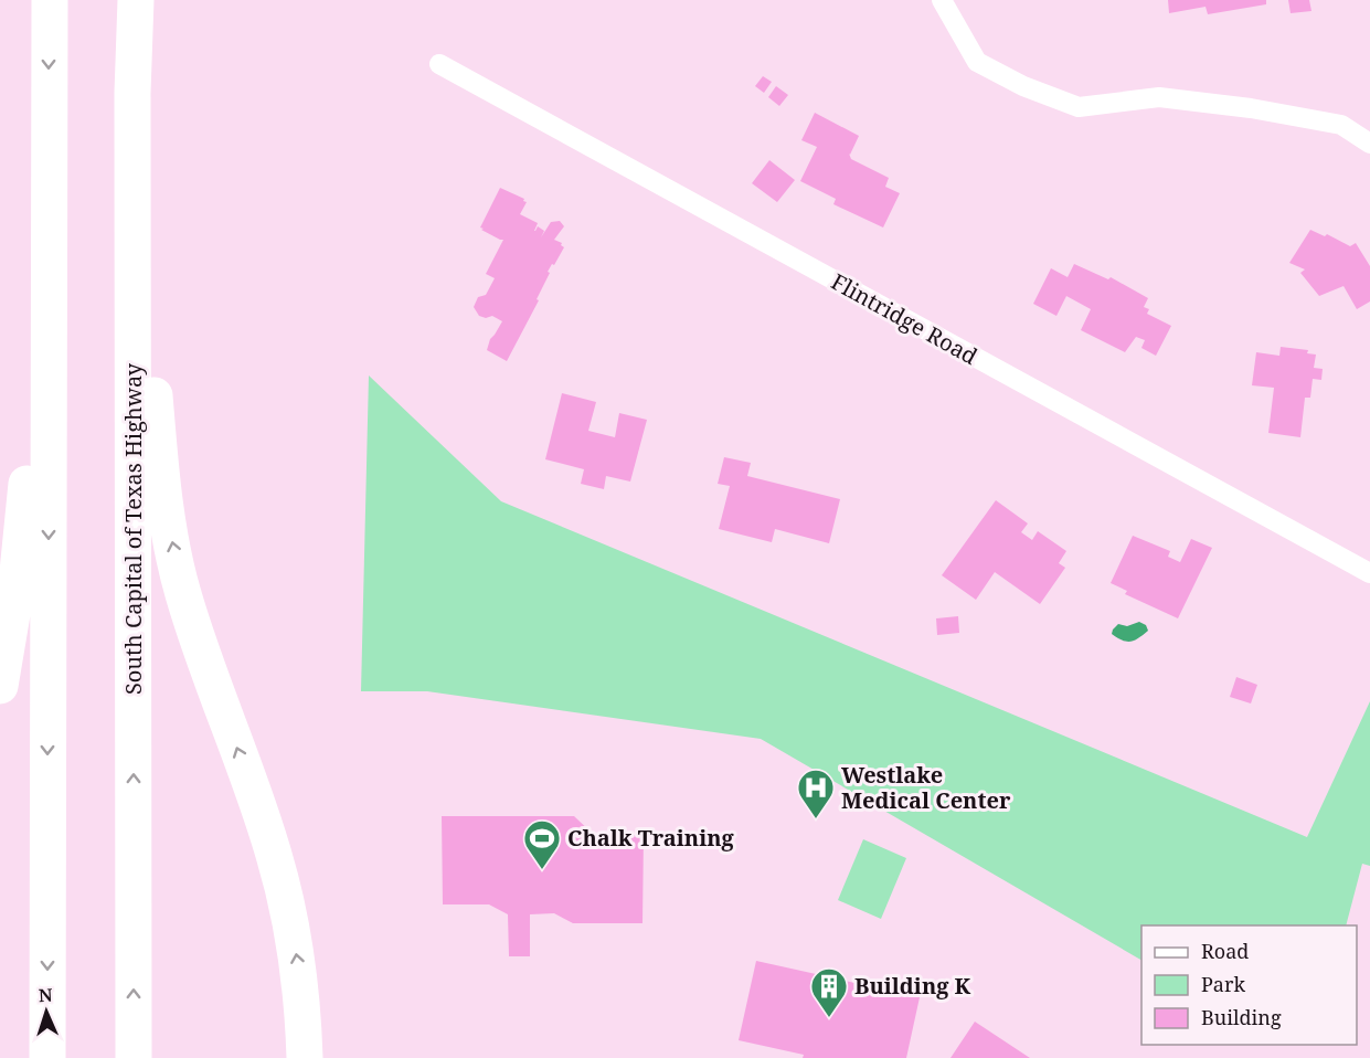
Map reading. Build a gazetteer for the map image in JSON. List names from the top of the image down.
{
  "streets": {
    "highway": ["South Capital of Texas Highway"],
    "street": ["Flintridge Road"]
  },
  "places": {
    "hospital": ["Westlake Medical Center"],
    "sports": ["Chalk Training"],
    "building": ["Building K"]
  },
  "legend": ["Road", "Park", "Building"],
  "north": "top"
}
